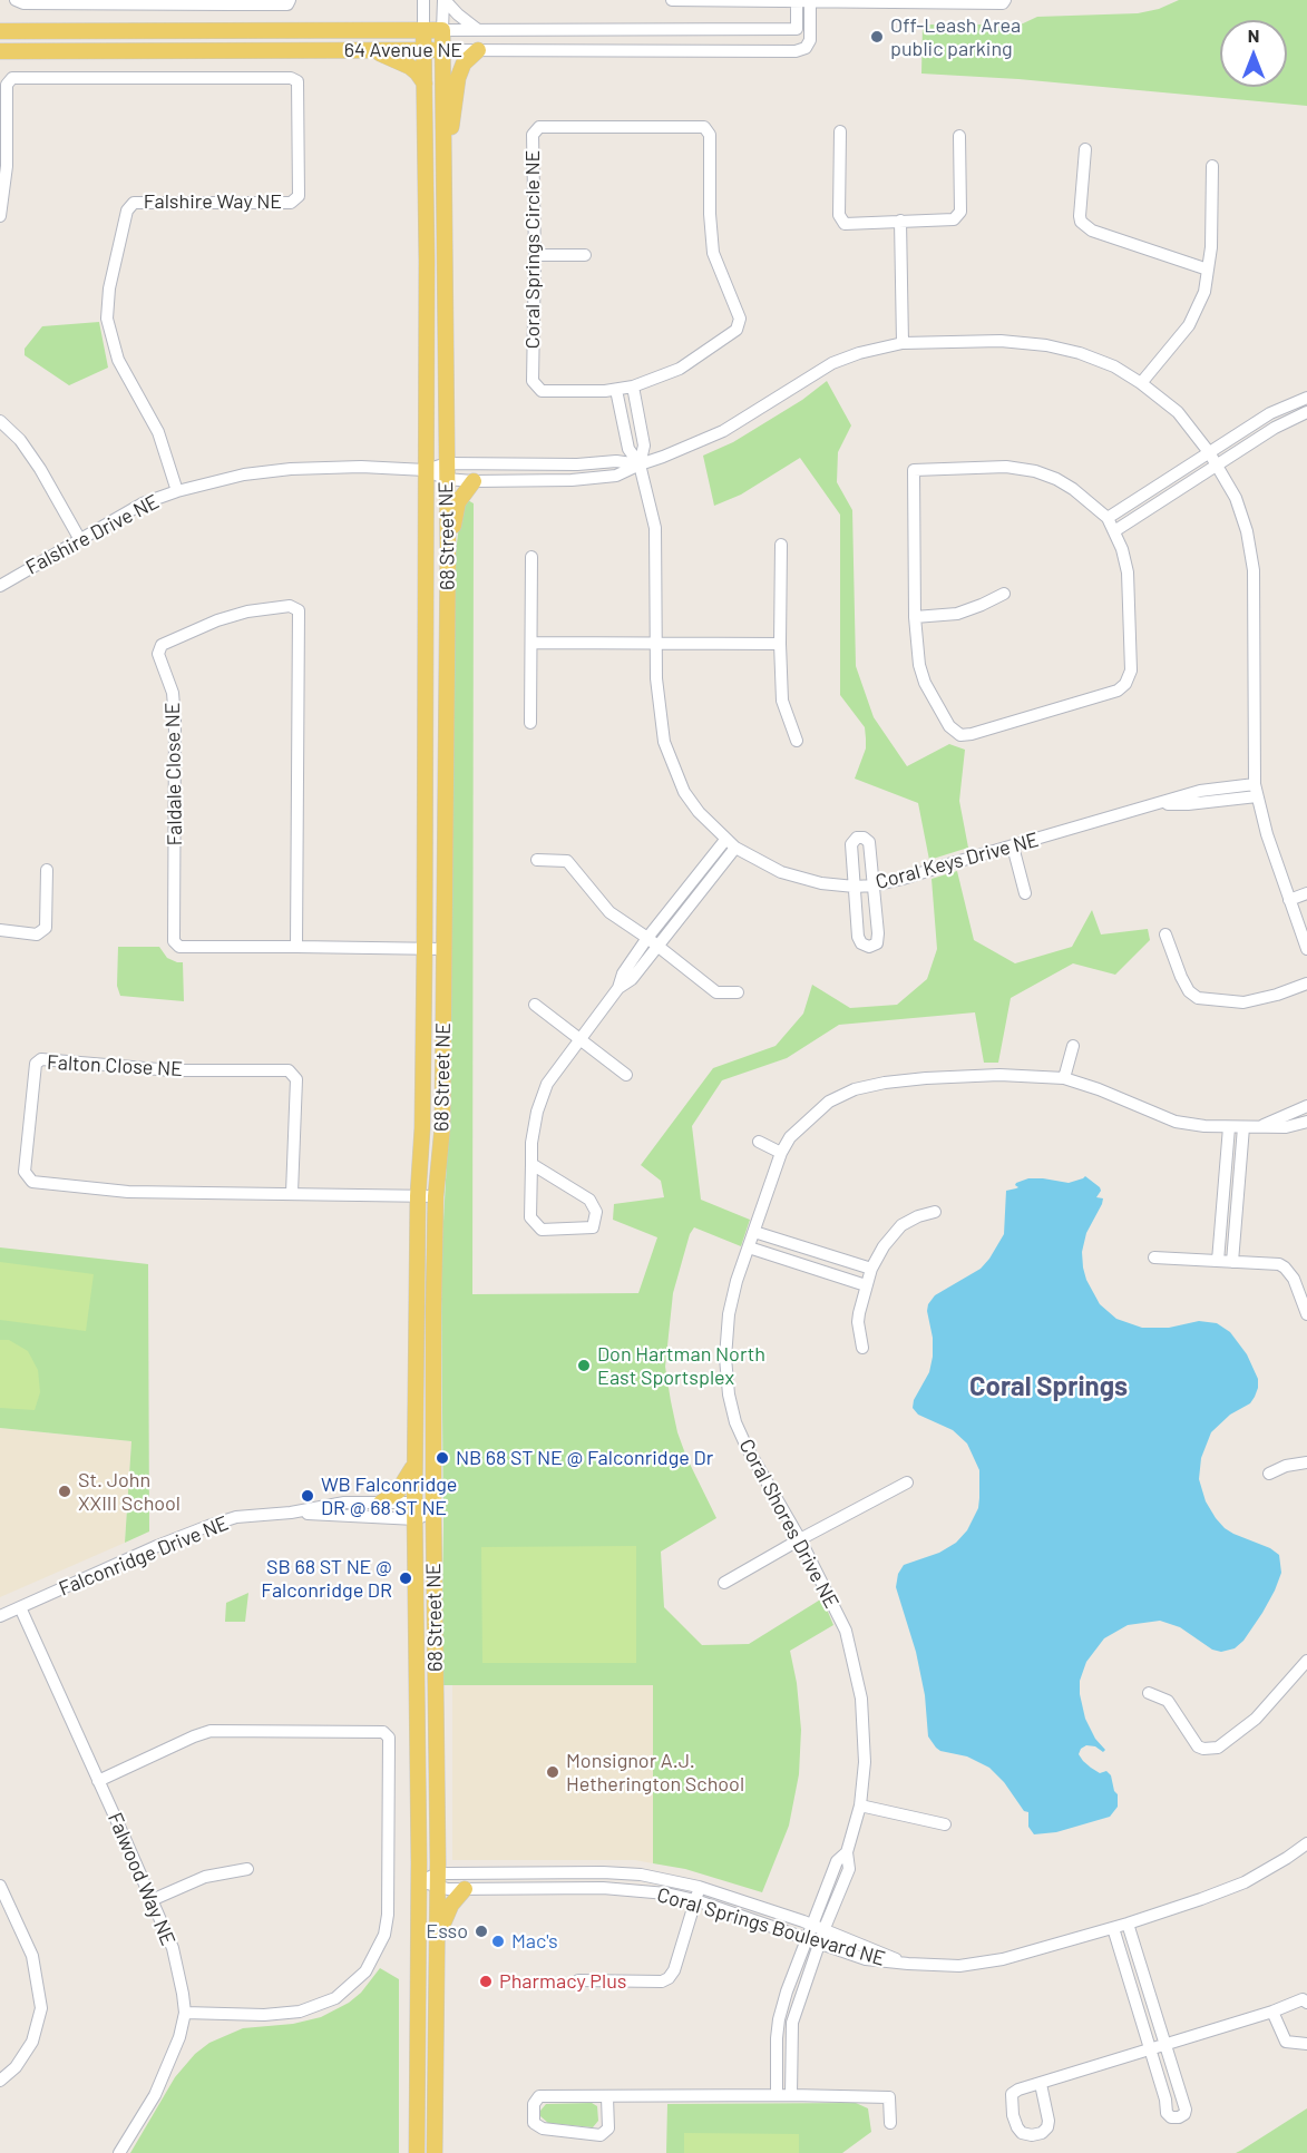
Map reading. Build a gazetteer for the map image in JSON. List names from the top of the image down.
{
  "streets": {
    "main road": ["64 Avenue NE", "68 Street NE"],
    "street": [
      "Falshire Way NE",
      "Coral Springs Circle NE",
      "Falshire Drive NE",
      "Faldale Close NE",
      "Coral Keys Drive NE",
      "Falton Close NE",
      "Coral Shores Drive NE",
      "Falconridge Drive NE",
      "Falwood Way NE",
      "Coral Springs Boulevard NE"
    ]
  },
  "crossings": [
    ["64 Avenue NE", "68 Street NE"],
    ["Falshire Way NE", "Falshire Drive NE"],
    ["Falshire Drive NE", "68 Street NE"],
    ["68 Street NE", "Faldale Close NE"],
    ["68 Street NE", "Falton Close NE"],
    ["68 Street NE", "Falconridge Drive NE"],
    ["68 Street NE", "Coral Springs Boulevard NE"],
    ["Coral Shores Drive NE", "Coral Springs Boulevard NE"],
    ["Falconridge Drive NE", "Falwood Way NE"]
  ],
  "districts": ["Coral Springs"],
  "places": [
    "Off-Leash Area public parking",
    "Don Hartman North East Sportsplex",
    "NB 68 ST NE @ Falconridge Dr",
    "St. John XXIII School",
    "WB Falconridge DR @ 68 ST NE",
    "SB 68 ST NE @ Falconridge DR",
    "Monsignor A.J. Hetherington School",
    "Esso",
    "Mac's",
    "Pharmacy Plus"
  ],
  "north": "top"
}
